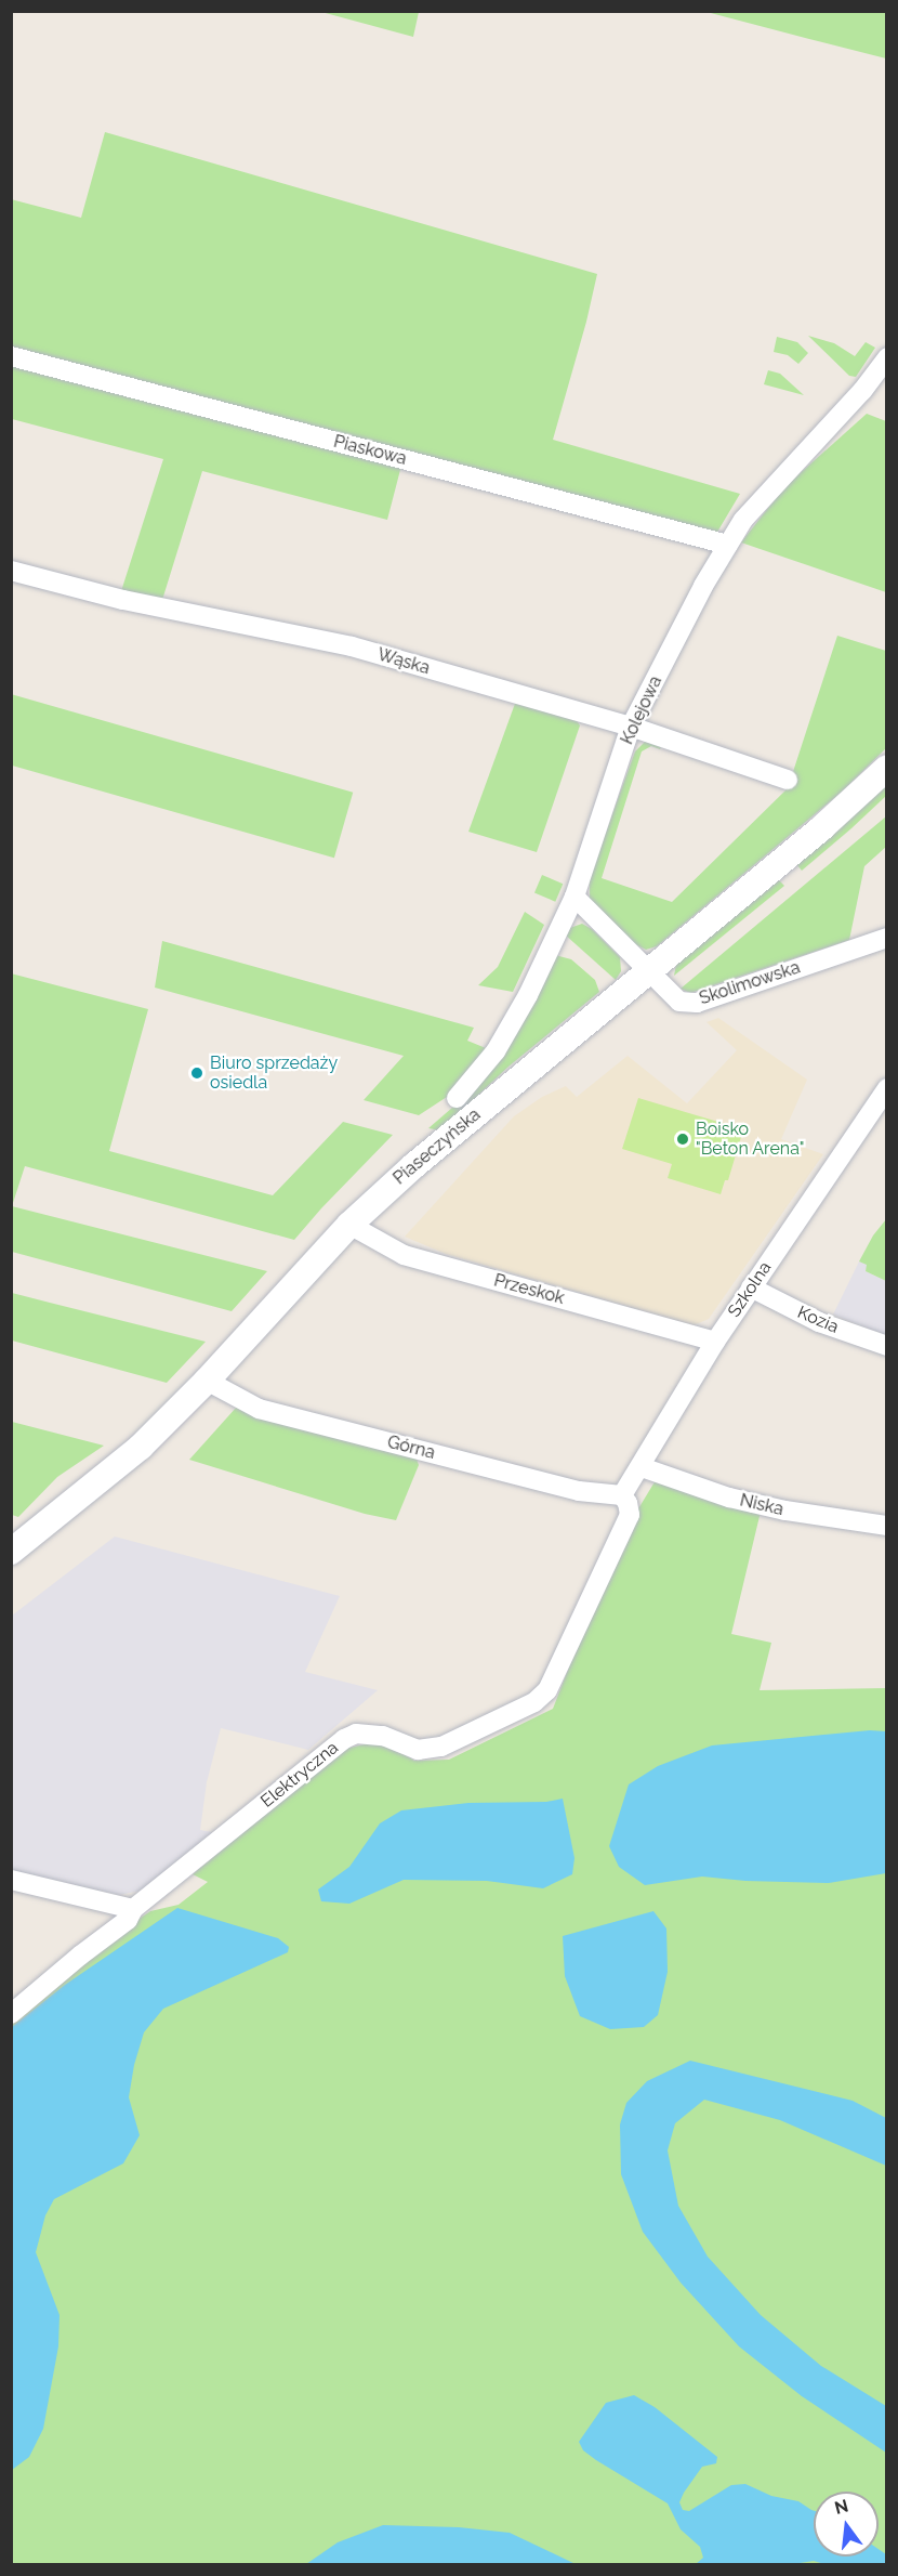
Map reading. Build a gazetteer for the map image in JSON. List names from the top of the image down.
{
  "streets": {
    "main road": ["Piaseczyńska"],
    "street": [
      "Piaskowa",
      "Wąska",
      "Kolejowa",
      "Skolimowska",
      "Przeskok",
      "Szkolna",
      "Kozia",
      "Górna",
      "Niska",
      "Elektryczna"
    ]
  },
  "crossings": [
    ["Piaskowa", "Kolejowa"],
    ["Wąska", "Kolejowa"],
    ["Kolejowa", "Skolimowska"],
    ["Skolimowska", "Piaseczyńska"],
    ["Piaseczyńska", "Przeskok"],
    ["Piaseczyńska", "Górna"],
    ["Przeskok", "Szkolna"],
    ["Szkolna", "Kozia"],
    ["Szkolna", "Górna"],
    ["Szkolna", "Niska"],
    ["Szkolna", "Elektryczna"],
    ["Górna", "Elektryczna"]
  ],
  "places": ["Biuro sprzedaży osiedla", "Boisko \"Beton Arena\""],
  "north": "top"
}
